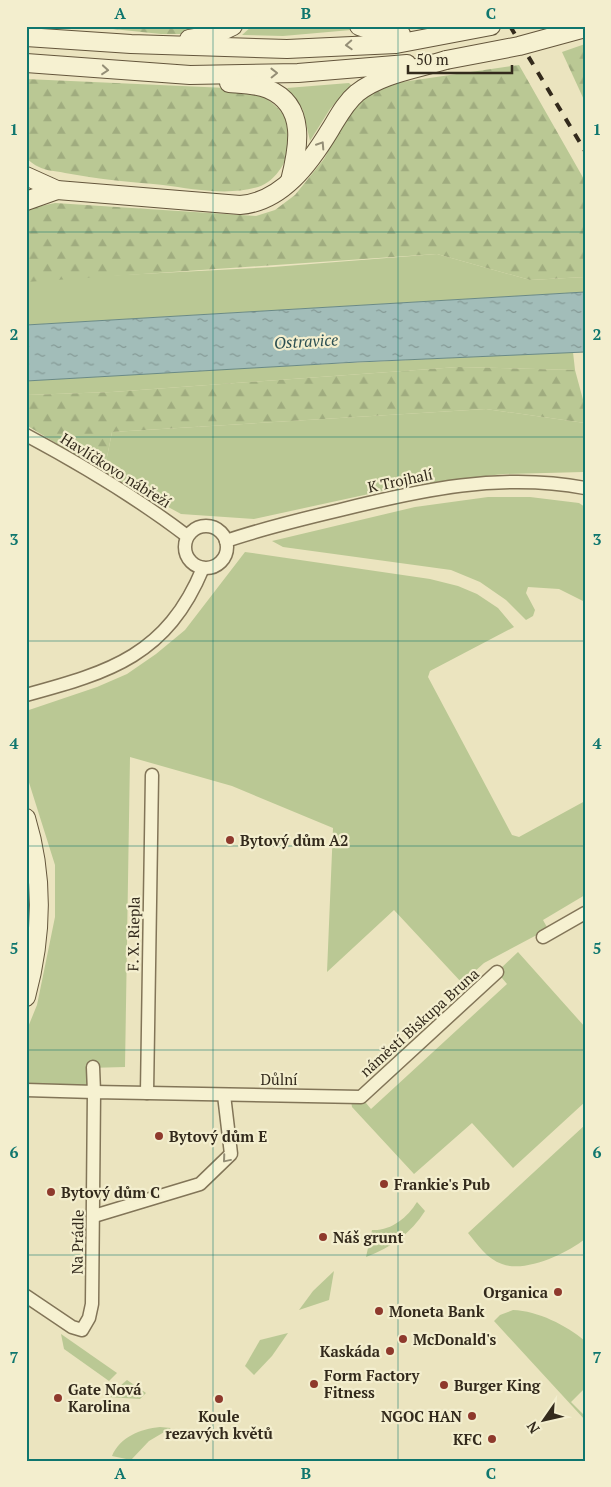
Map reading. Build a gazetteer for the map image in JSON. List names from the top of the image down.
{
  "streets": {
    "street": [
      "Havlíčkovo nábřeží",
      "K Trojhalí",
      "F. X. Riepla",
      "náměstí Biskupa Bruna",
      "Důlní",
      "Na Prádle"
    ]
  },
  "crossings": [
    ["Havlíčkovo nábřeží", "K Trojhalí"],
    ["náměstí Biskupa Bruna", "Důlní"]
  ],
  "water": ["Ostravice"],
  "places": [
    "Bytový dům A2",
    "Bytový dům E",
    "Frankie's Pub",
    "Bytový dům C",
    "Náš grunt",
    "Organica",
    "Moneta Bank",
    "McDonald's",
    "Kaskáda",
    "Form Factory Fitness",
    "Burger King",
    "Gate Nová Karolina",
    "Koule rezavých květů",
    "NGOC HAN",
    "KFC"
  ],
  "scale_bar": "50 m",
  "north": "bottom left",
  "grid": {
    "columns": ["A", "B", "C"],
    "rows": [
      "1",
      "2",
      "3",
      "4",
      "5",
      "6",
      "7"
    ]
  }
}
